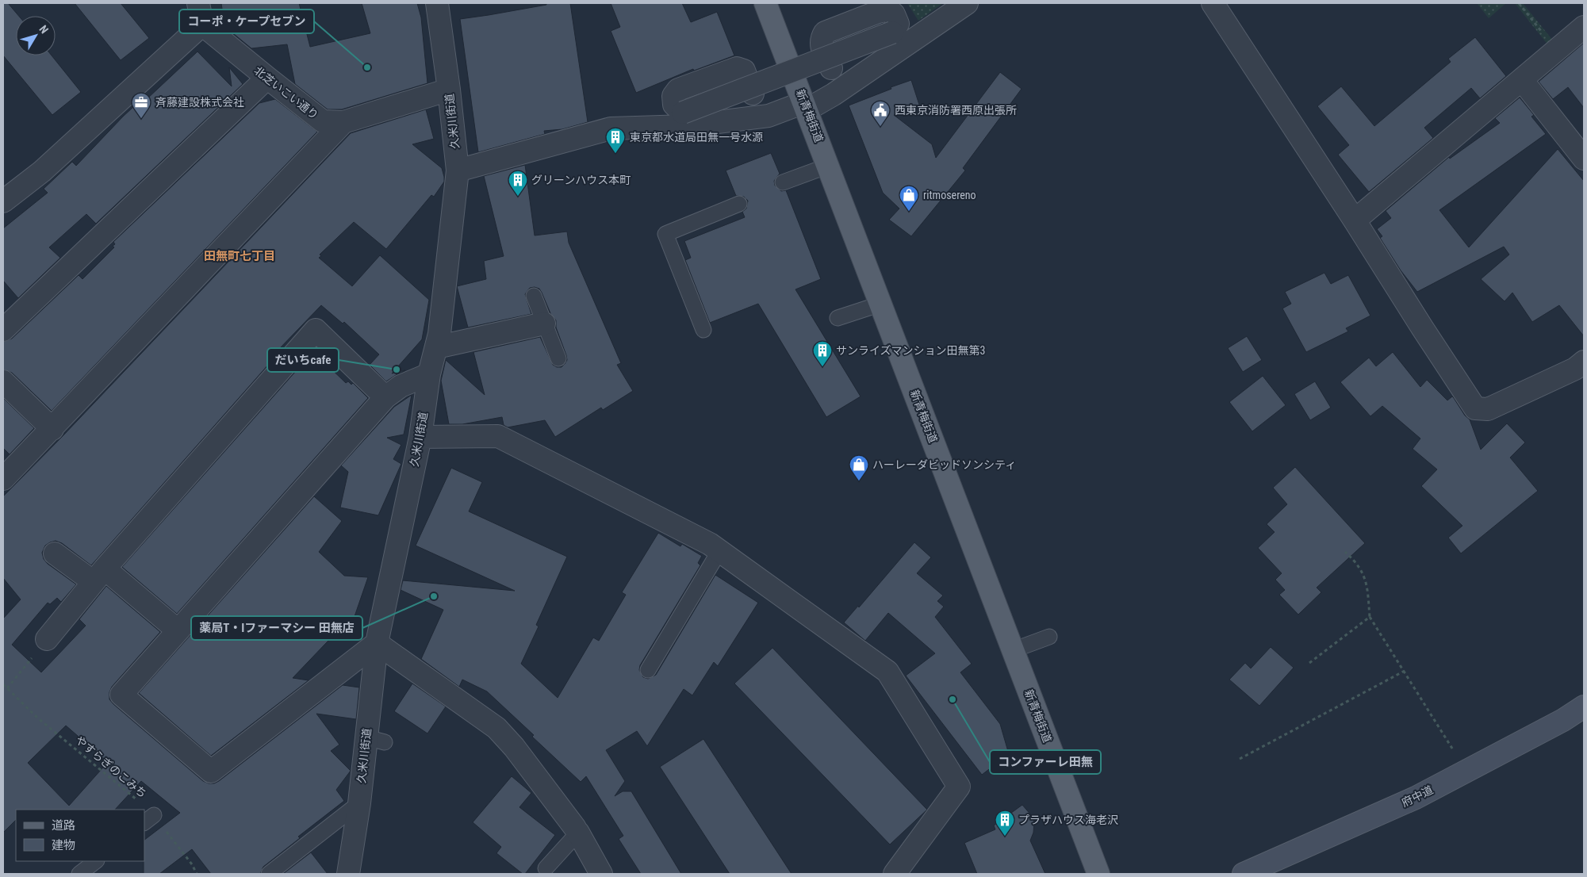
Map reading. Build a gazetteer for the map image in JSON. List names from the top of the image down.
{
  "streets": {
    "main road": ["新青梅街道"],
    "street": ["北芝いこい通り", "久米川街道", "府中道"],
    "path": ["やすらぎのこみち"]
  },
  "crossings": [
    ["北芝いこい通り", "久米川街道"]
  ],
  "districts": ["田無町七丁目"],
  "places": {
    "other": [
      "コーポ・ケープセブン",
      "だいちcafe",
      "薬局T・Iファーマシー 田無店",
      "コンファーレ田無"
    ],
    "office": ["斉藤建設株式会社"],
    "public building": ["西東京消防署西原出張所"],
    "building": [
      "東京都水道局田無一号水源",
      "グリーンハウス本町",
      "サンライズマンション田無第3",
      "プラザハウス海老沢"
    ],
    "shop": ["ritmosereno", "ハーレーダビッドソンシティ"]
  },
  "legend": ["道路", "建物"],
  "north": "top right"
}
